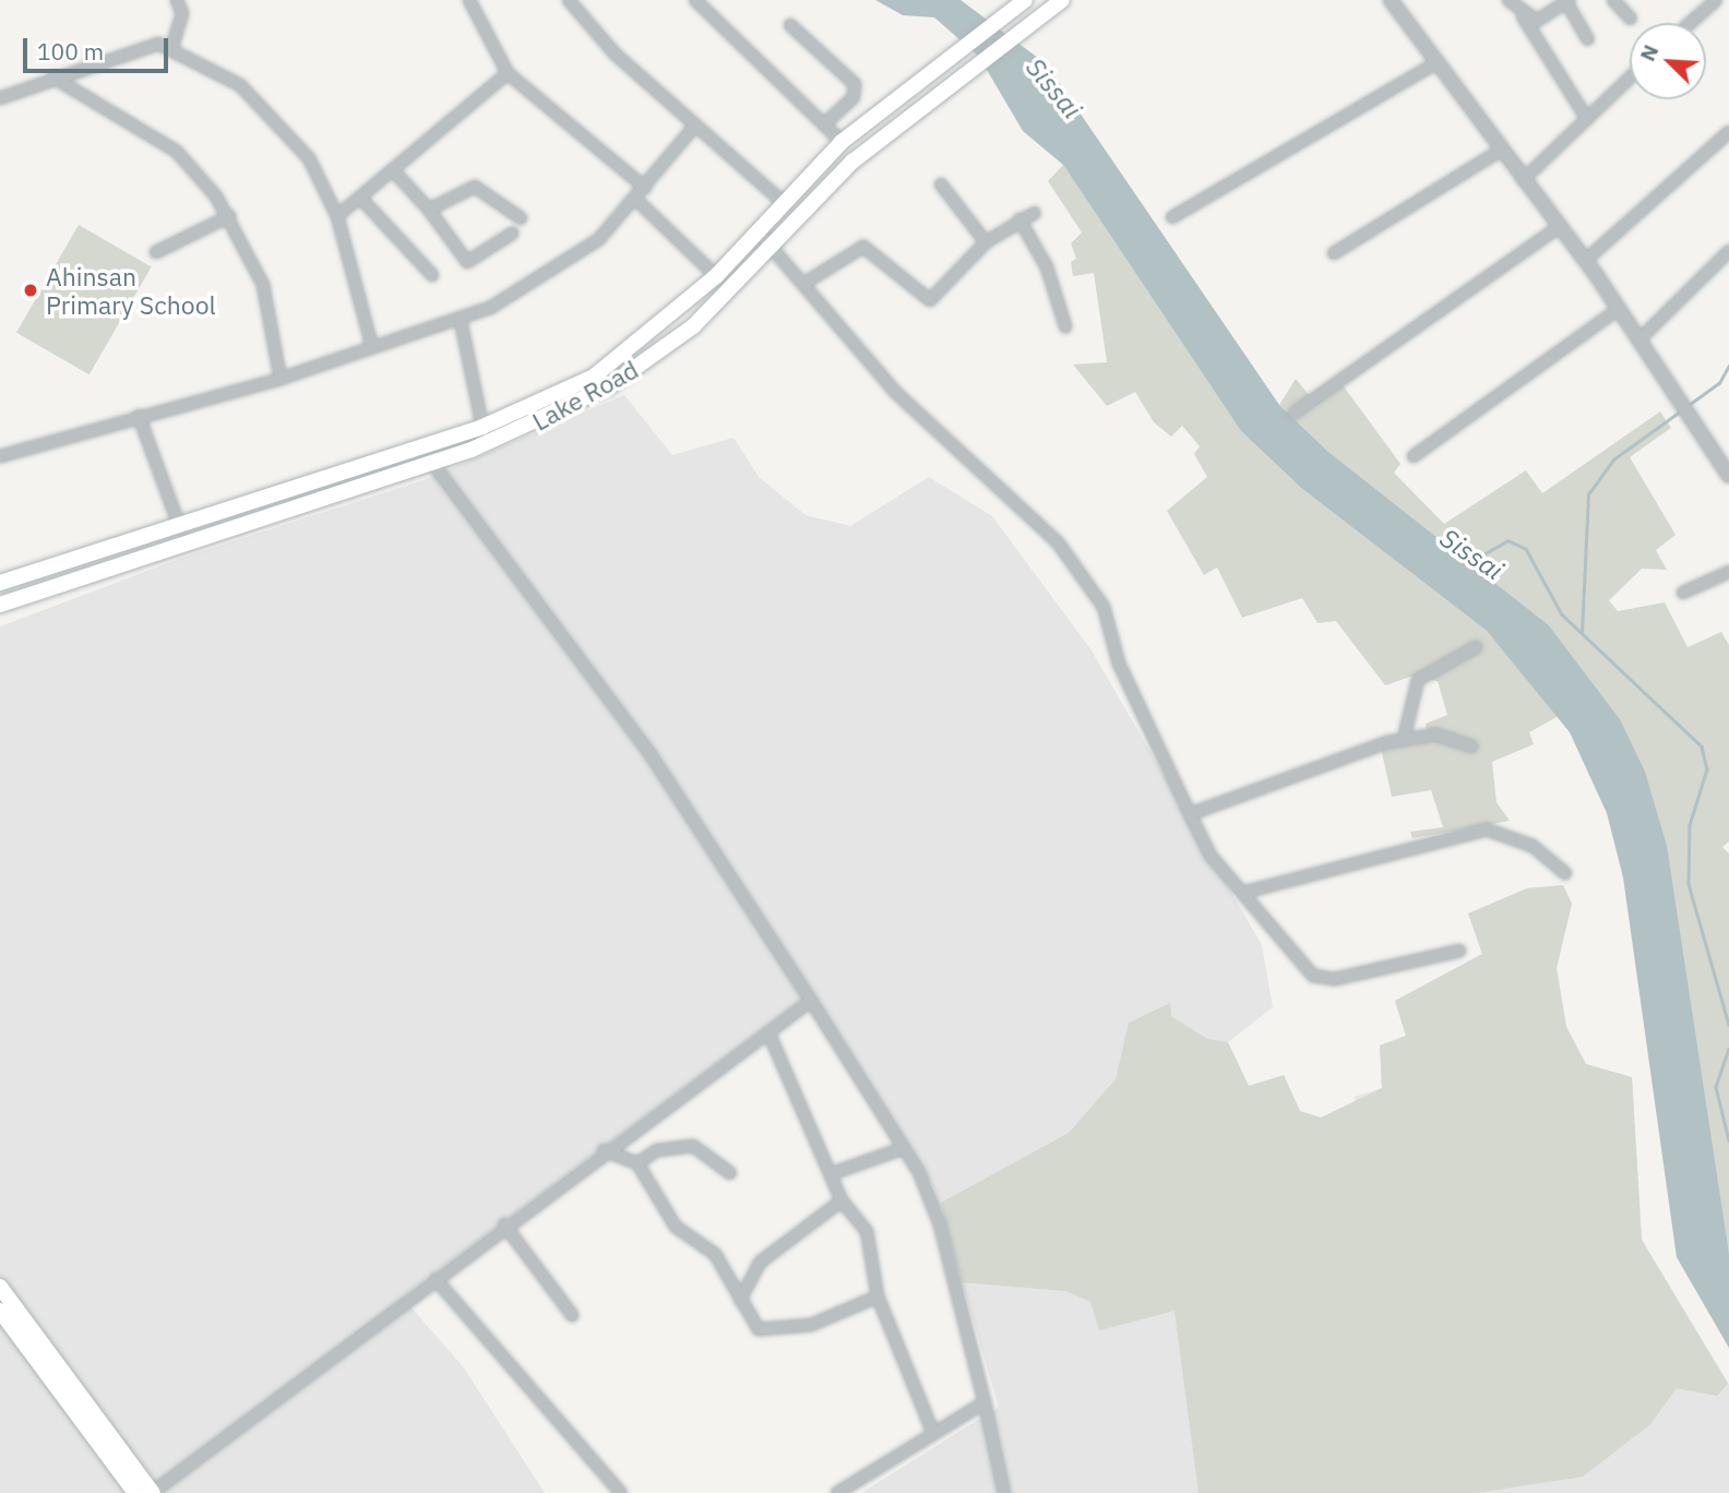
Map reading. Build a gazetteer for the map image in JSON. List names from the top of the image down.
{
  "streets": {
    "main road": ["Lake Road"]
  },
  "water": ["Sissai"],
  "places": ["Ahinsan Primary School"],
  "scale_bar": "100 m",
  "north": "top left"
}
